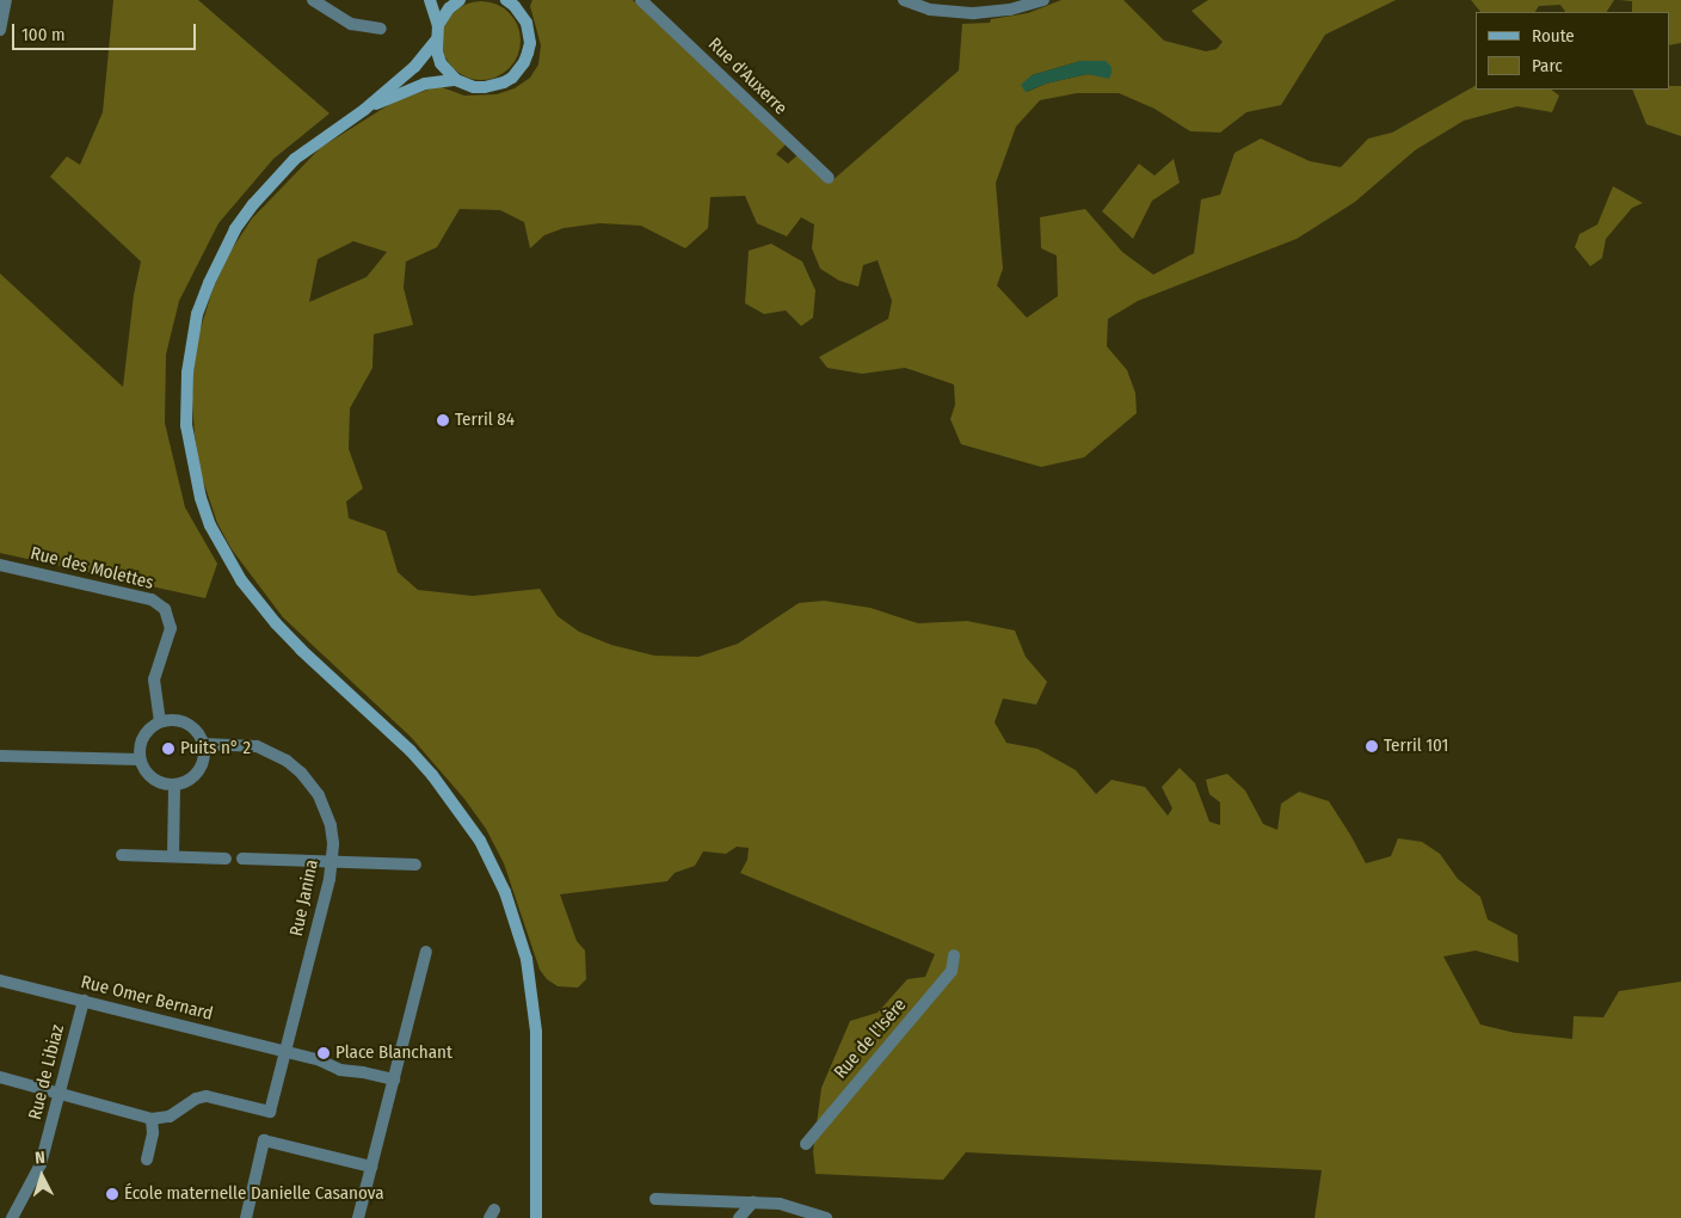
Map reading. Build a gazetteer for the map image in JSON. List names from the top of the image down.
{
  "streets": {
    "street": [
      "Rue d'Auxerre",
      "Rue des Molettes",
      "Rue Janina",
      "Rue Omer Bernard",
      "Rue de l'Isère",
      "Rue de Libiaz"
    ]
  },
  "crossings": [
    ["Rue des Molettes", "Rue Janina"],
    ["Rue Janina", "Rue Omer Bernard"],
    ["Rue Omer Bernard", "Rue de Libiaz"]
  ],
  "places": [
    "Terril 84",
    "Terril 101",
    "Puits n° 2",
    "Place Blanchant",
    "École maternelle Danielle Casanova"
  ],
  "legend": ["Route", "Parc"],
  "scale_bar": "100 m",
  "north": "top"
}
